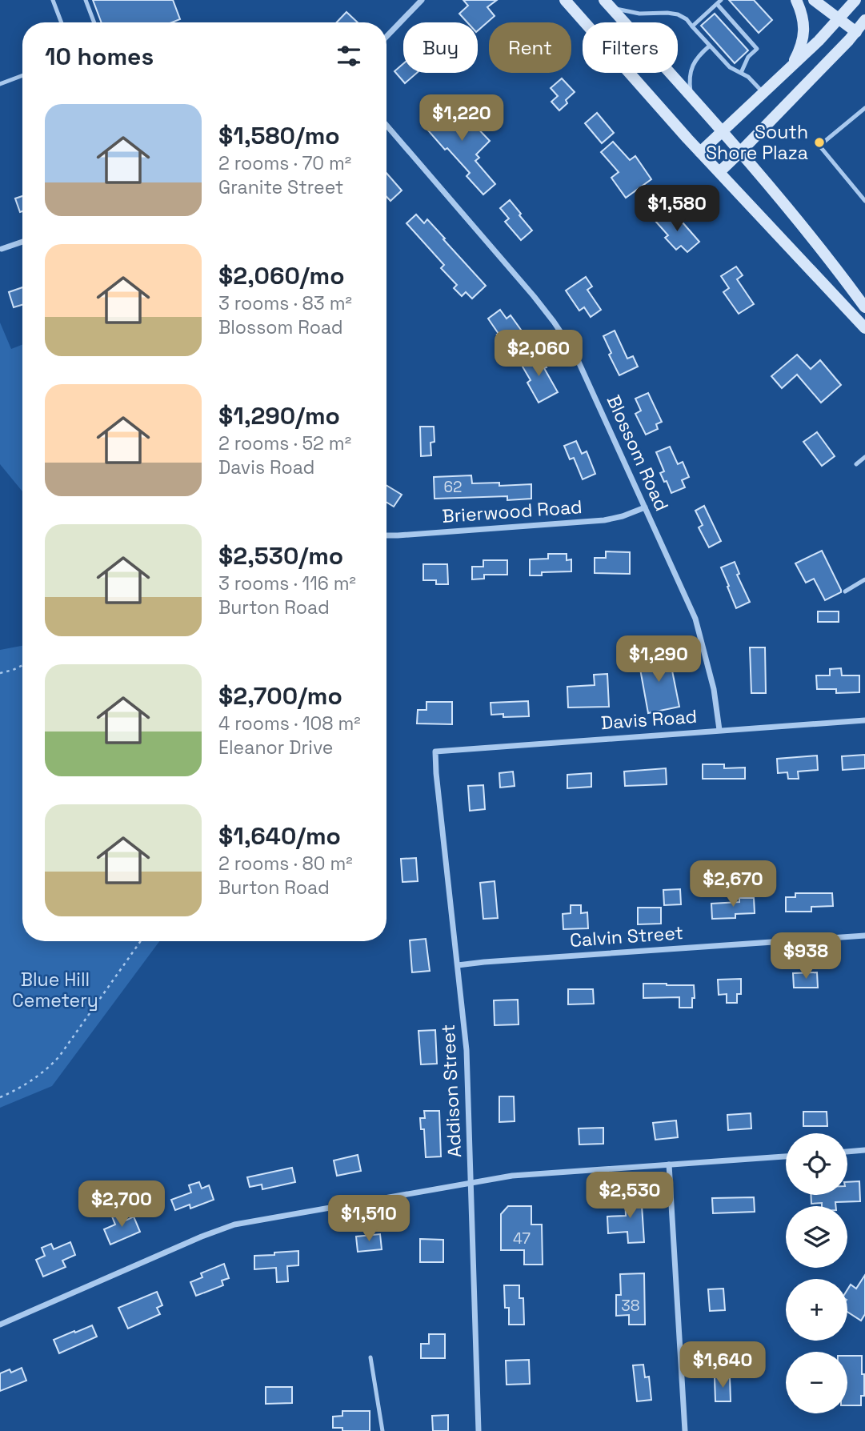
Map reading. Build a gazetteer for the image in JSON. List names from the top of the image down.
{
  "streets": {
    "street": [
      "Blossom Road",
      "Brierwood Road",
      "Davis Road",
      "Calvin Street",
      "Addison Street"
    ]
  },
  "crossings": [
    ["Blossom Road", "Brierwood Road"],
    ["Blossom Road", "Davis Road"],
    ["Davis Road", "Addison Street"],
    ["Calvin Street", "Addison Street"]
  ],
  "parks": ["Blue Hill Cemetery"],
  "places": ["South Shore Plaza"],
  "house_numbers": ["62", "47", "38"],
  "page": {
    "chip": ["Buy", "Rent", "Filters"],
    "heading": "10 homes",
    "list": [
      {
        "name": "$1,580/mo",
        "note": "2 rooms · 70 m² · Granite Street"
      },
      {
        "name": "$2,060/mo",
        "note": "3 rooms · 83 m² · Blossom Road"
      },
      {
        "name": "$1,290/mo",
        "note": "2 rooms · 52 m² · Davis Road"
      },
      {
        "name": "$2,530/mo",
        "note": "3 rooms · 116 m² · Burton Road"
      },
      {
        "name": "$2,700/mo",
        "note": "4 rooms · 108 m² · Eleanor Drive"
      },
      {
        "name": "$1,640/mo",
        "note": "2 rooms · 80 m² · Burton Road"
      }
    ],
    "price": [
      "$1,220",
      "$1,580",
      "$2,060",
      "$1,290",
      "$2,670",
      "$938",
      "$2,530",
      "$2,700",
      "$1,510",
      "$1,640"
    ],
    "map_buttons": ["+", "−"]
  }
}
